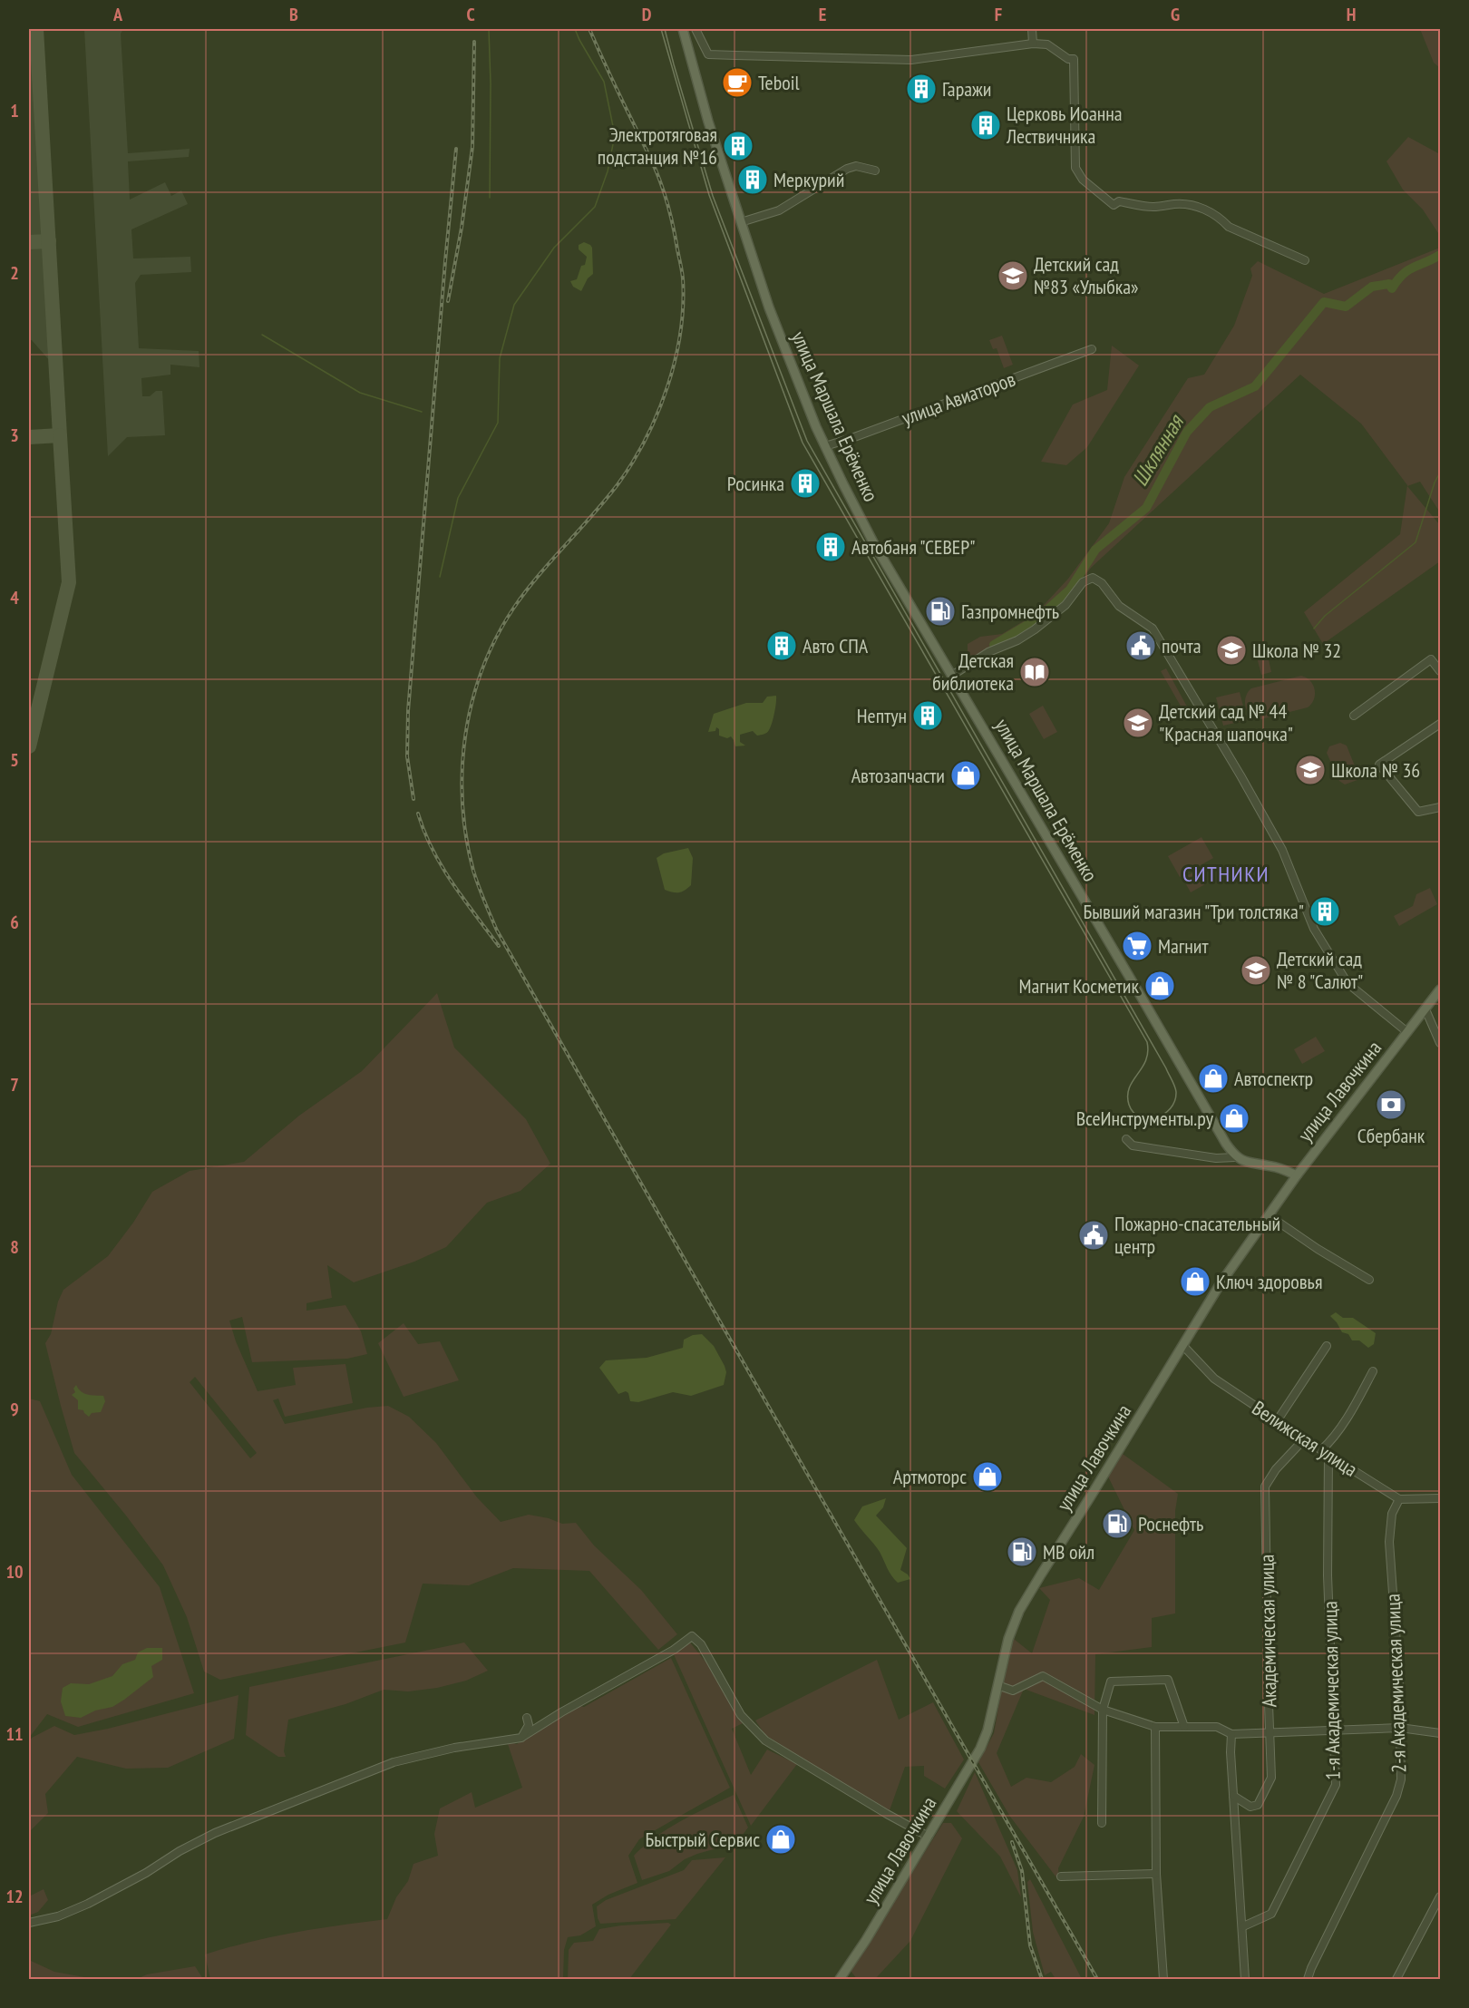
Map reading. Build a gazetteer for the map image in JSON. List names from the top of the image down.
{
  "streets": {
    "main road": ["улица Маршала Ерёменко", "улица Лавочкина"],
    "street": [
      "улица Авиаторов",
      "Велижская улица",
      "Академическая улица",
      "2-я Академическая улица",
      "1-я Академическая улица"
    ]
  },
  "crossings": [
    ["улица Авиаторов", "улица Маршала Ерёменко"],
    ["улица Лавочкина", "Велижская улица"],
    ["Велижская улица", "Академическая улица"],
    ["Велижская улица", "2-я Академическая улица"],
    ["Велижская улица", "1-я Академическая улица"]
  ],
  "districts": ["СИТНИКИ"],
  "water": ["Шклянная"],
  "places": {
    "cafe": ["Teboil"],
    "building": [
      "Гаражи",
      "Церковь Иоанна Лествичника",
      "Электротяговая подстанция №16",
      "Меркурий",
      "Росинка",
      "Автобаня \"СЕВЕР\"",
      "Авто СПА",
      "Нептун",
      "Бывший магазин \"Три толстяка\""
    ],
    "school or university": [
      "Детский сад №83 «Улыбка»",
      "Школа № 32",
      "Детский сад № 44 \"Красная шапочка\"",
      "Школа № 36",
      "Детский сад № 8 \"Салют\""
    ],
    "fuel station": ["Газпромнефть", "Роснефть", "МВ ойл"],
    "public building": ["почта", "Пожарно-спасательный центр"],
    "library": ["Детская библиотека"],
    "shop": [
      "Автозапчасти",
      "Магнит Косметик",
      "Автоспектр",
      "ВсеИнструменты.ру",
      "Ключ здоровья",
      "Артмоторс",
      "Быстрый Сервис"
    ],
    "supermarket": ["Магнит"],
    "bank": ["Сбербанк"]
  },
  "grid": {
    "columns": [
      "A",
      "B",
      "C",
      "D",
      "E",
      "F",
      "G",
      "H"
    ],
    "rows": [
      "1",
      "2",
      "3",
      "4",
      "5",
      "6",
      "7",
      "8",
      "9",
      "10",
      "11",
      "12"
    ]
  }
}
